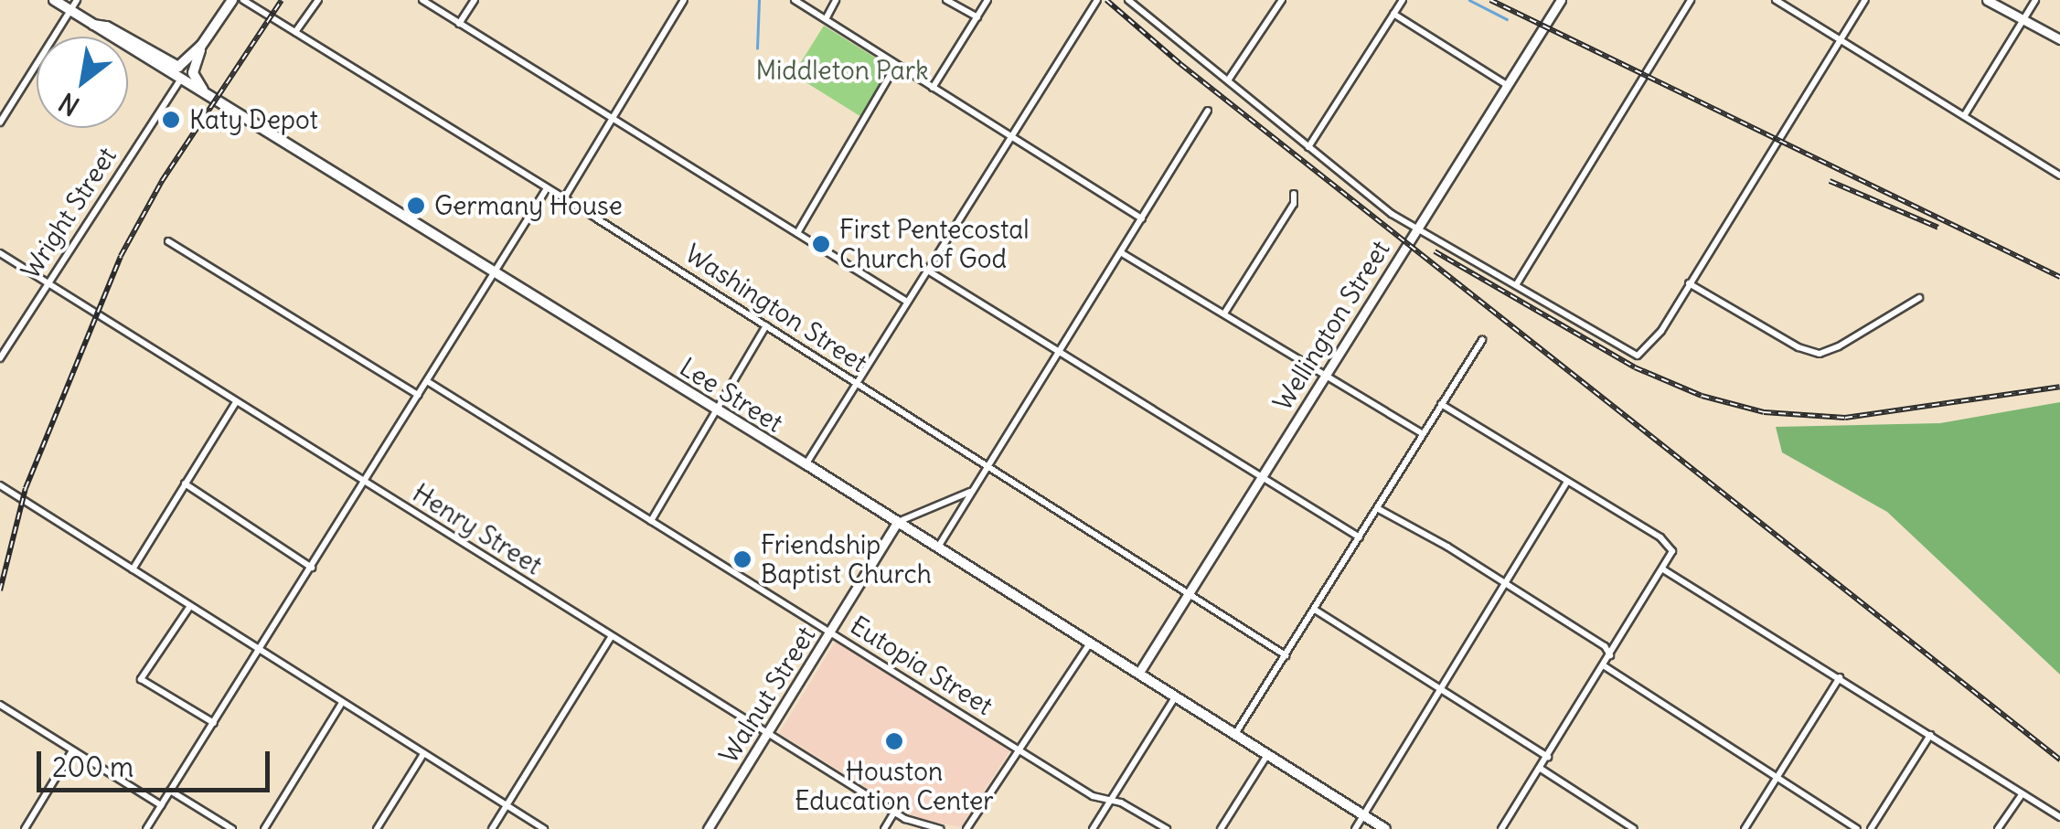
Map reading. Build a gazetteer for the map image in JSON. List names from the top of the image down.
{
  "streets": {
    "main road": ["Wright Street", "Lee Street"],
    "street": [
      "Washington Street",
      "Wellington Street",
      "Henry Street",
      "Eutopia Street",
      "Walnut Street"
    ]
  },
  "crossings": [
    ["Wright Street", "Lee Street"],
    ["Wright Street", "Henry Street"],
    ["Washington Street", "Wellington Street"],
    ["Wellington Street", "Lee Street"],
    ["Lee Street", "Walnut Street"],
    ["Henry Street", "Walnut Street"],
    ["Eutopia Street", "Walnut Street"]
  ],
  "parks": ["Middleton Park"],
  "places": [
    "Katy Depot",
    "Germany House",
    "First Pentecostal Church of God",
    "Friendship Baptist Church",
    "Houston Education Center"
  ],
  "scale_bar": "200 m",
  "north": "bottom left"
}
